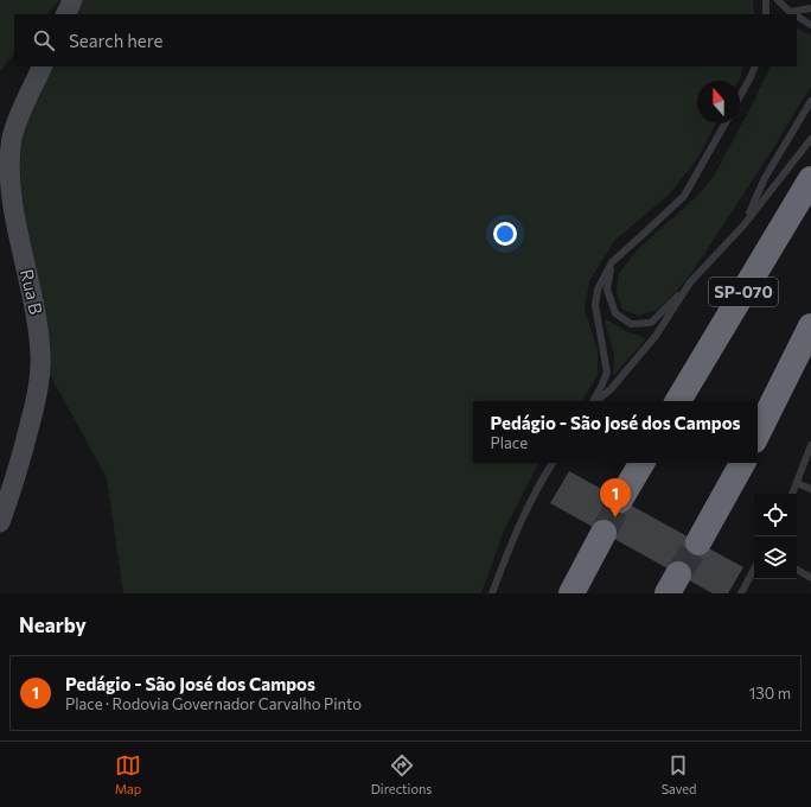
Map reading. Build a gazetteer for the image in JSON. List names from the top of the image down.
{
  "streets": {
    "highway": ["SP-070"],
    "street": ["Rua B"]
  },
  "north": "top",
  "page": {
    "search": "Search here",
    "popup": ["Pedágio - São José dos Campos", "Place"],
    "pins": "1",
    "heading": "Nearby",
    "list": [
      {
        "mark": "1",
        "name": "Pedágio - São José dos Campos",
        "note": "Place · Rodovia Governador Carvalho Pinto",
        "value": "130 m"
      }
    ],
    "nav": ["Map", "Directions", "Saved"]
  }
}
